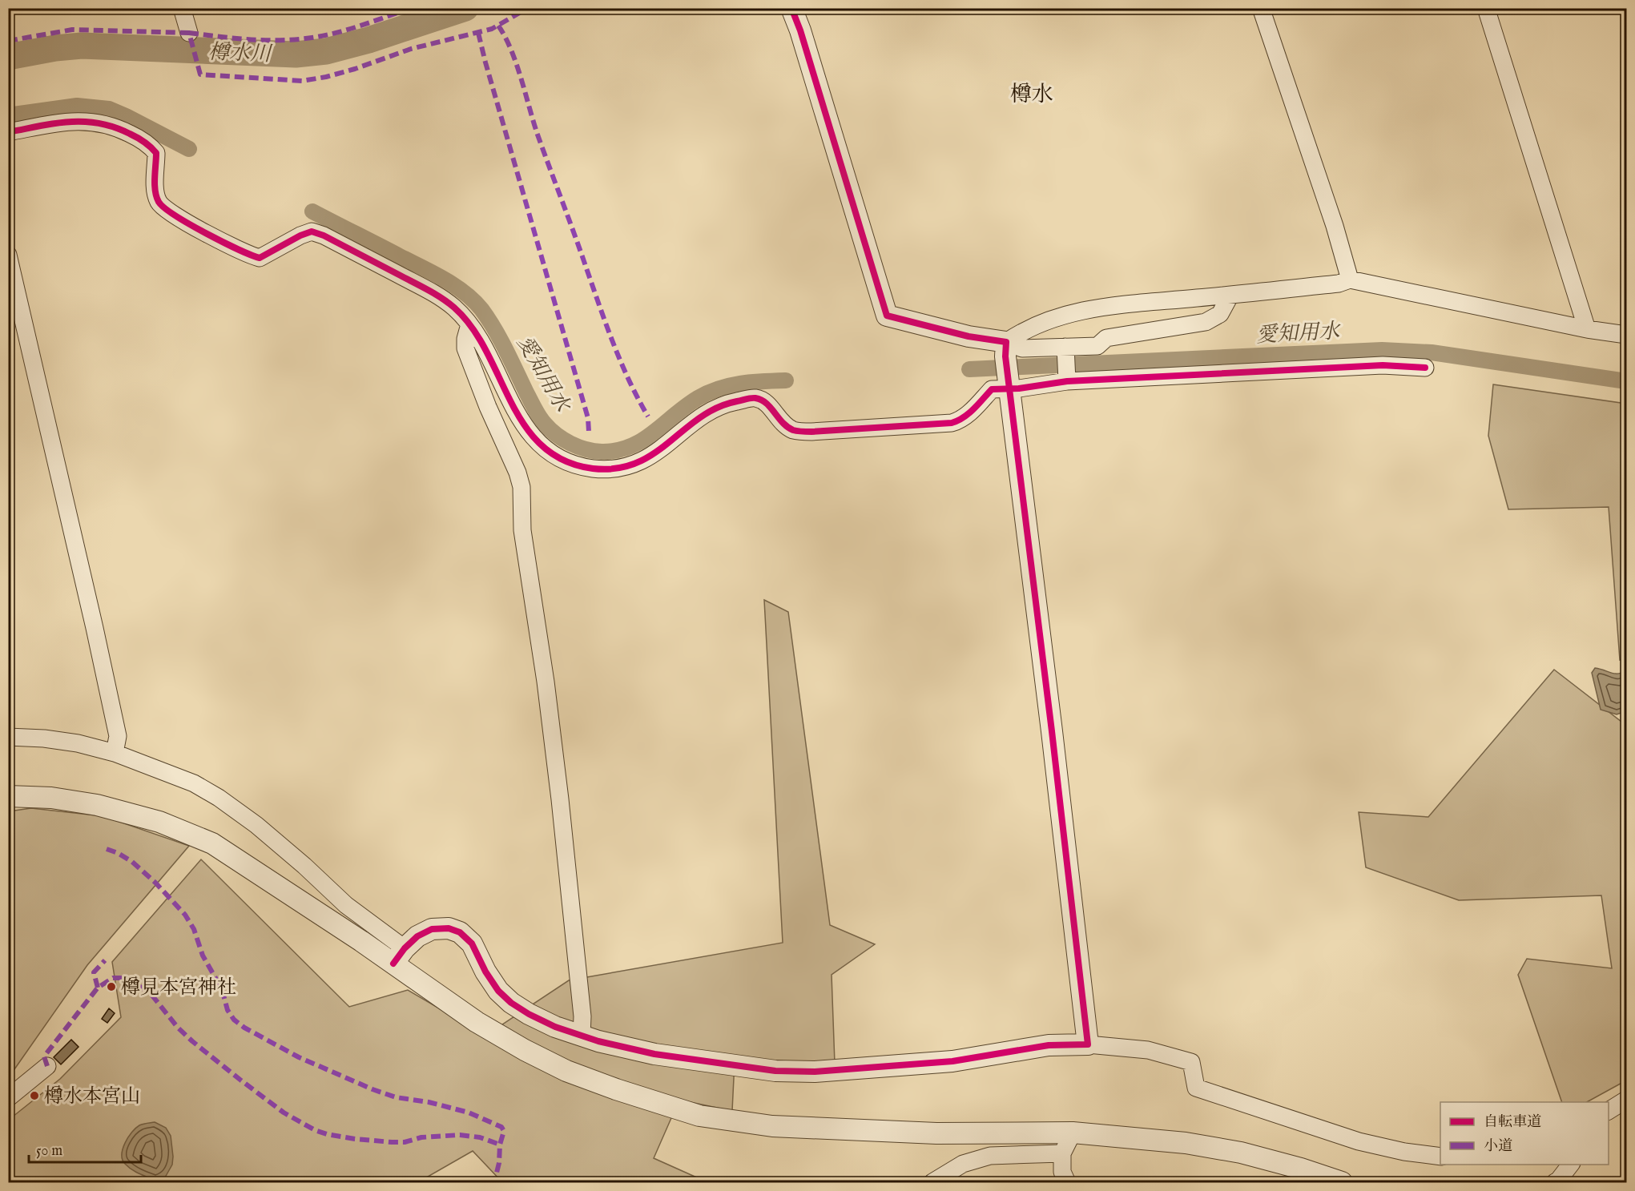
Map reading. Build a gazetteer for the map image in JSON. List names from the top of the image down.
{
  "districts": ["樽水"],
  "water": ["樽水川", "愛知用水"],
  "places": ["樽見本宮神社", "樽水本宮山"],
  "legend": ["自転車道", "小道"],
  "scale_bar": "50 m"
}
